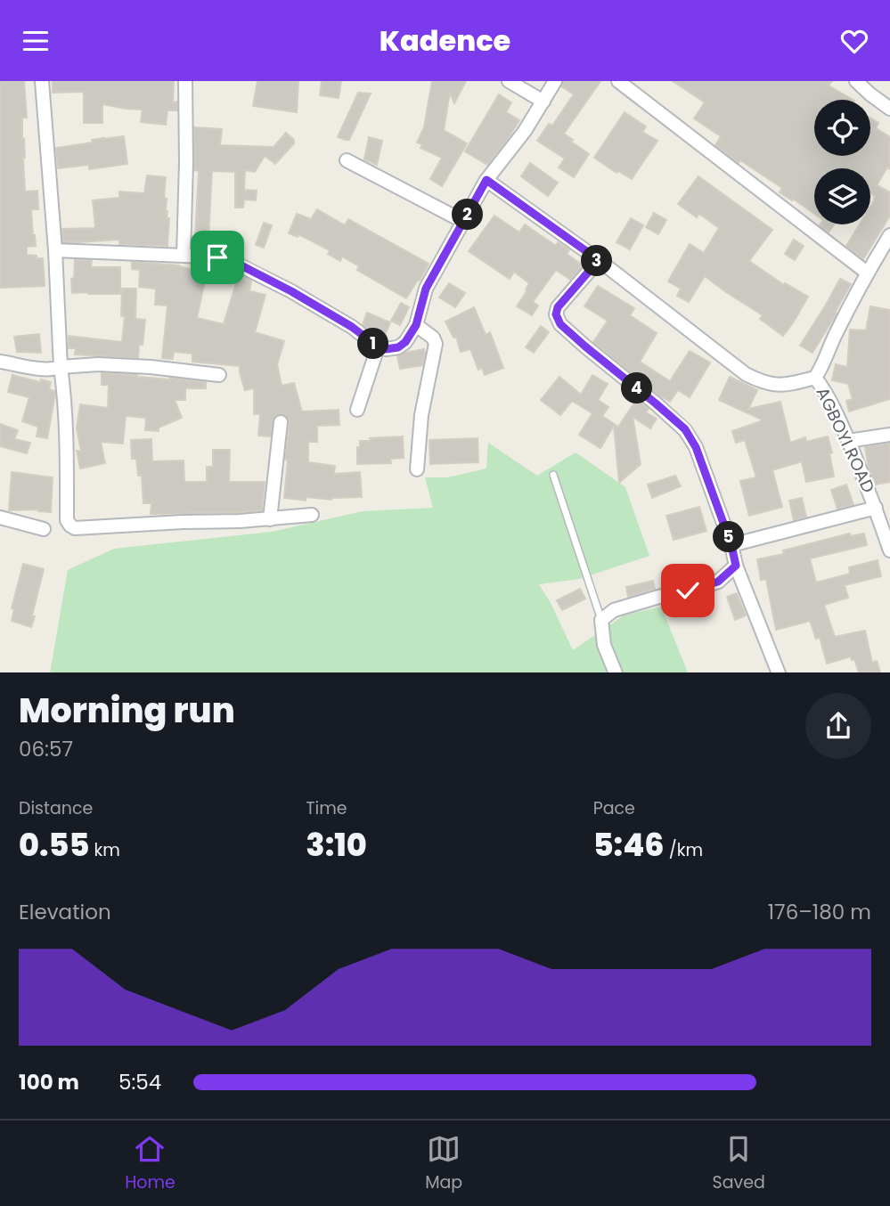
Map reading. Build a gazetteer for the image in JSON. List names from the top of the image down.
{
  "streets": {
    "street": ["AGBOYI ROAD"]
  },
  "page": {
    "header": "Kadence",
    "pins": [
      "2",
      "3",
      "1",
      "4",
      "5"
    ],
    "heading": ["Morning run", "06:57"],
    "stats": [
      ["Distance", "0.55 km"],
      ["Time", "3:10"],
      ["Pace", "5:46 /km"]
    ],
    "chart": ["Elevation", "176–180 m"],
    "list": [
      {
        "name": "100 m",
        "note": "5:54"
      }
    ],
    "tabs": ["Home", "Map", "Saved"]
  }
}
